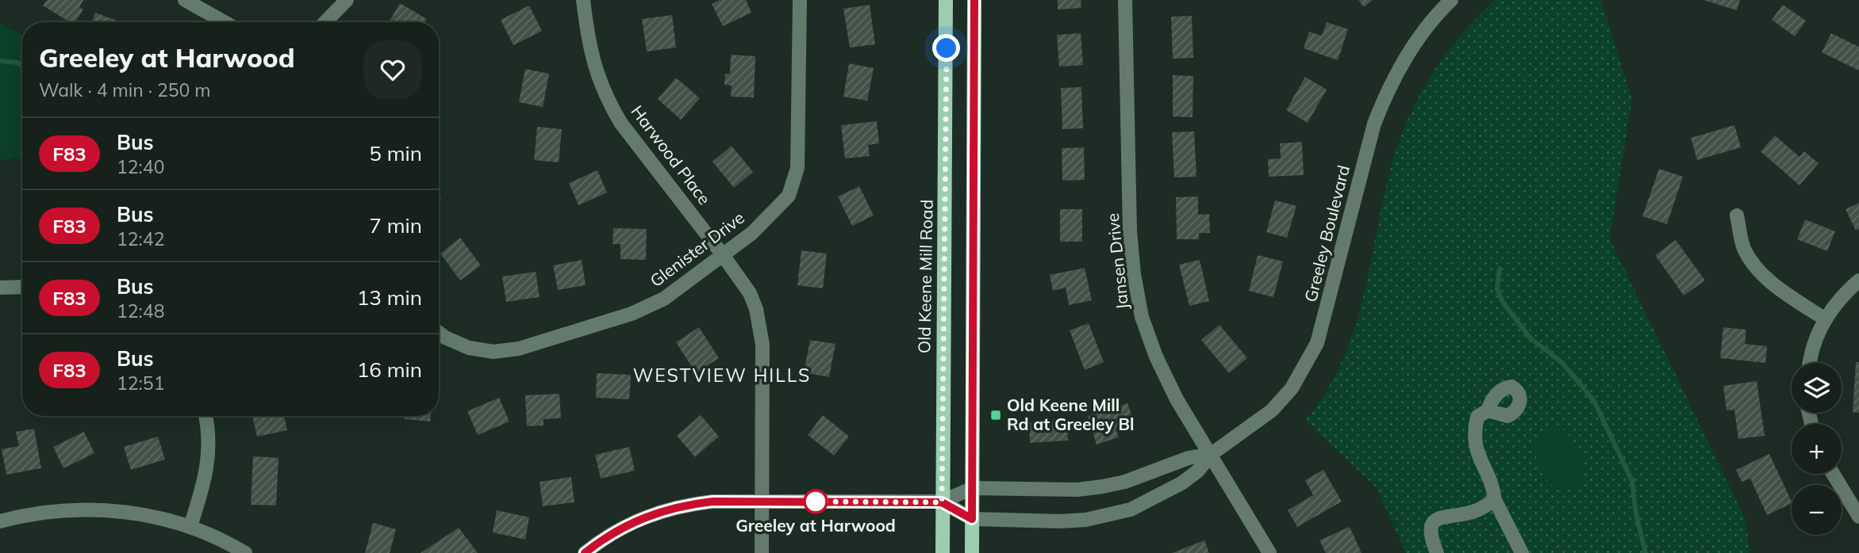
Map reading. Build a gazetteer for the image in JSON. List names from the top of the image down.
{
  "streets": {
    "main road": ["Old Keene Mill Road"],
    "street": [
      "Harwood Place",
      "Greeley Boulevard",
      "Glenister Drive",
      "Jansen Drive"
    ]
  },
  "crossings": [
    ["Harwood Place", "Greeley Boulevard"],
    ["Harwood Place", "Glenister Drive"],
    ["Greeley Boulevard", "Jansen Drive"],
    ["Greeley Boulevard", "Old Keene Mill Road"]
  ],
  "districts": ["WESTVIEW HILLS"],
  "places": {
    "transit": ["Old Keene Mill Rd at Greeley Bl"],
    "other": ["Greeley at Harwood"]
  },
  "lines": ["bus line F83"],
  "page": {
    "heading": ["Greeley at Harwood", "Walk · 4 min · 250 m"],
    "list": [
      {
        "mark": "F83",
        "name": "Bus",
        "note": "12:40",
        "value": "5 min"
      },
      {
        "mark": "F83",
        "name": "Bus",
        "note": "12:42",
        "value": "7 min"
      },
      {
        "mark": "F83",
        "name": "Bus",
        "note": "12:48",
        "value": "13 min"
      },
      {
        "mark": "F83",
        "name": "Bus",
        "note": "12:51",
        "value": "16 min"
      }
    ],
    "map_buttons": ["+", "−"]
  }
}
